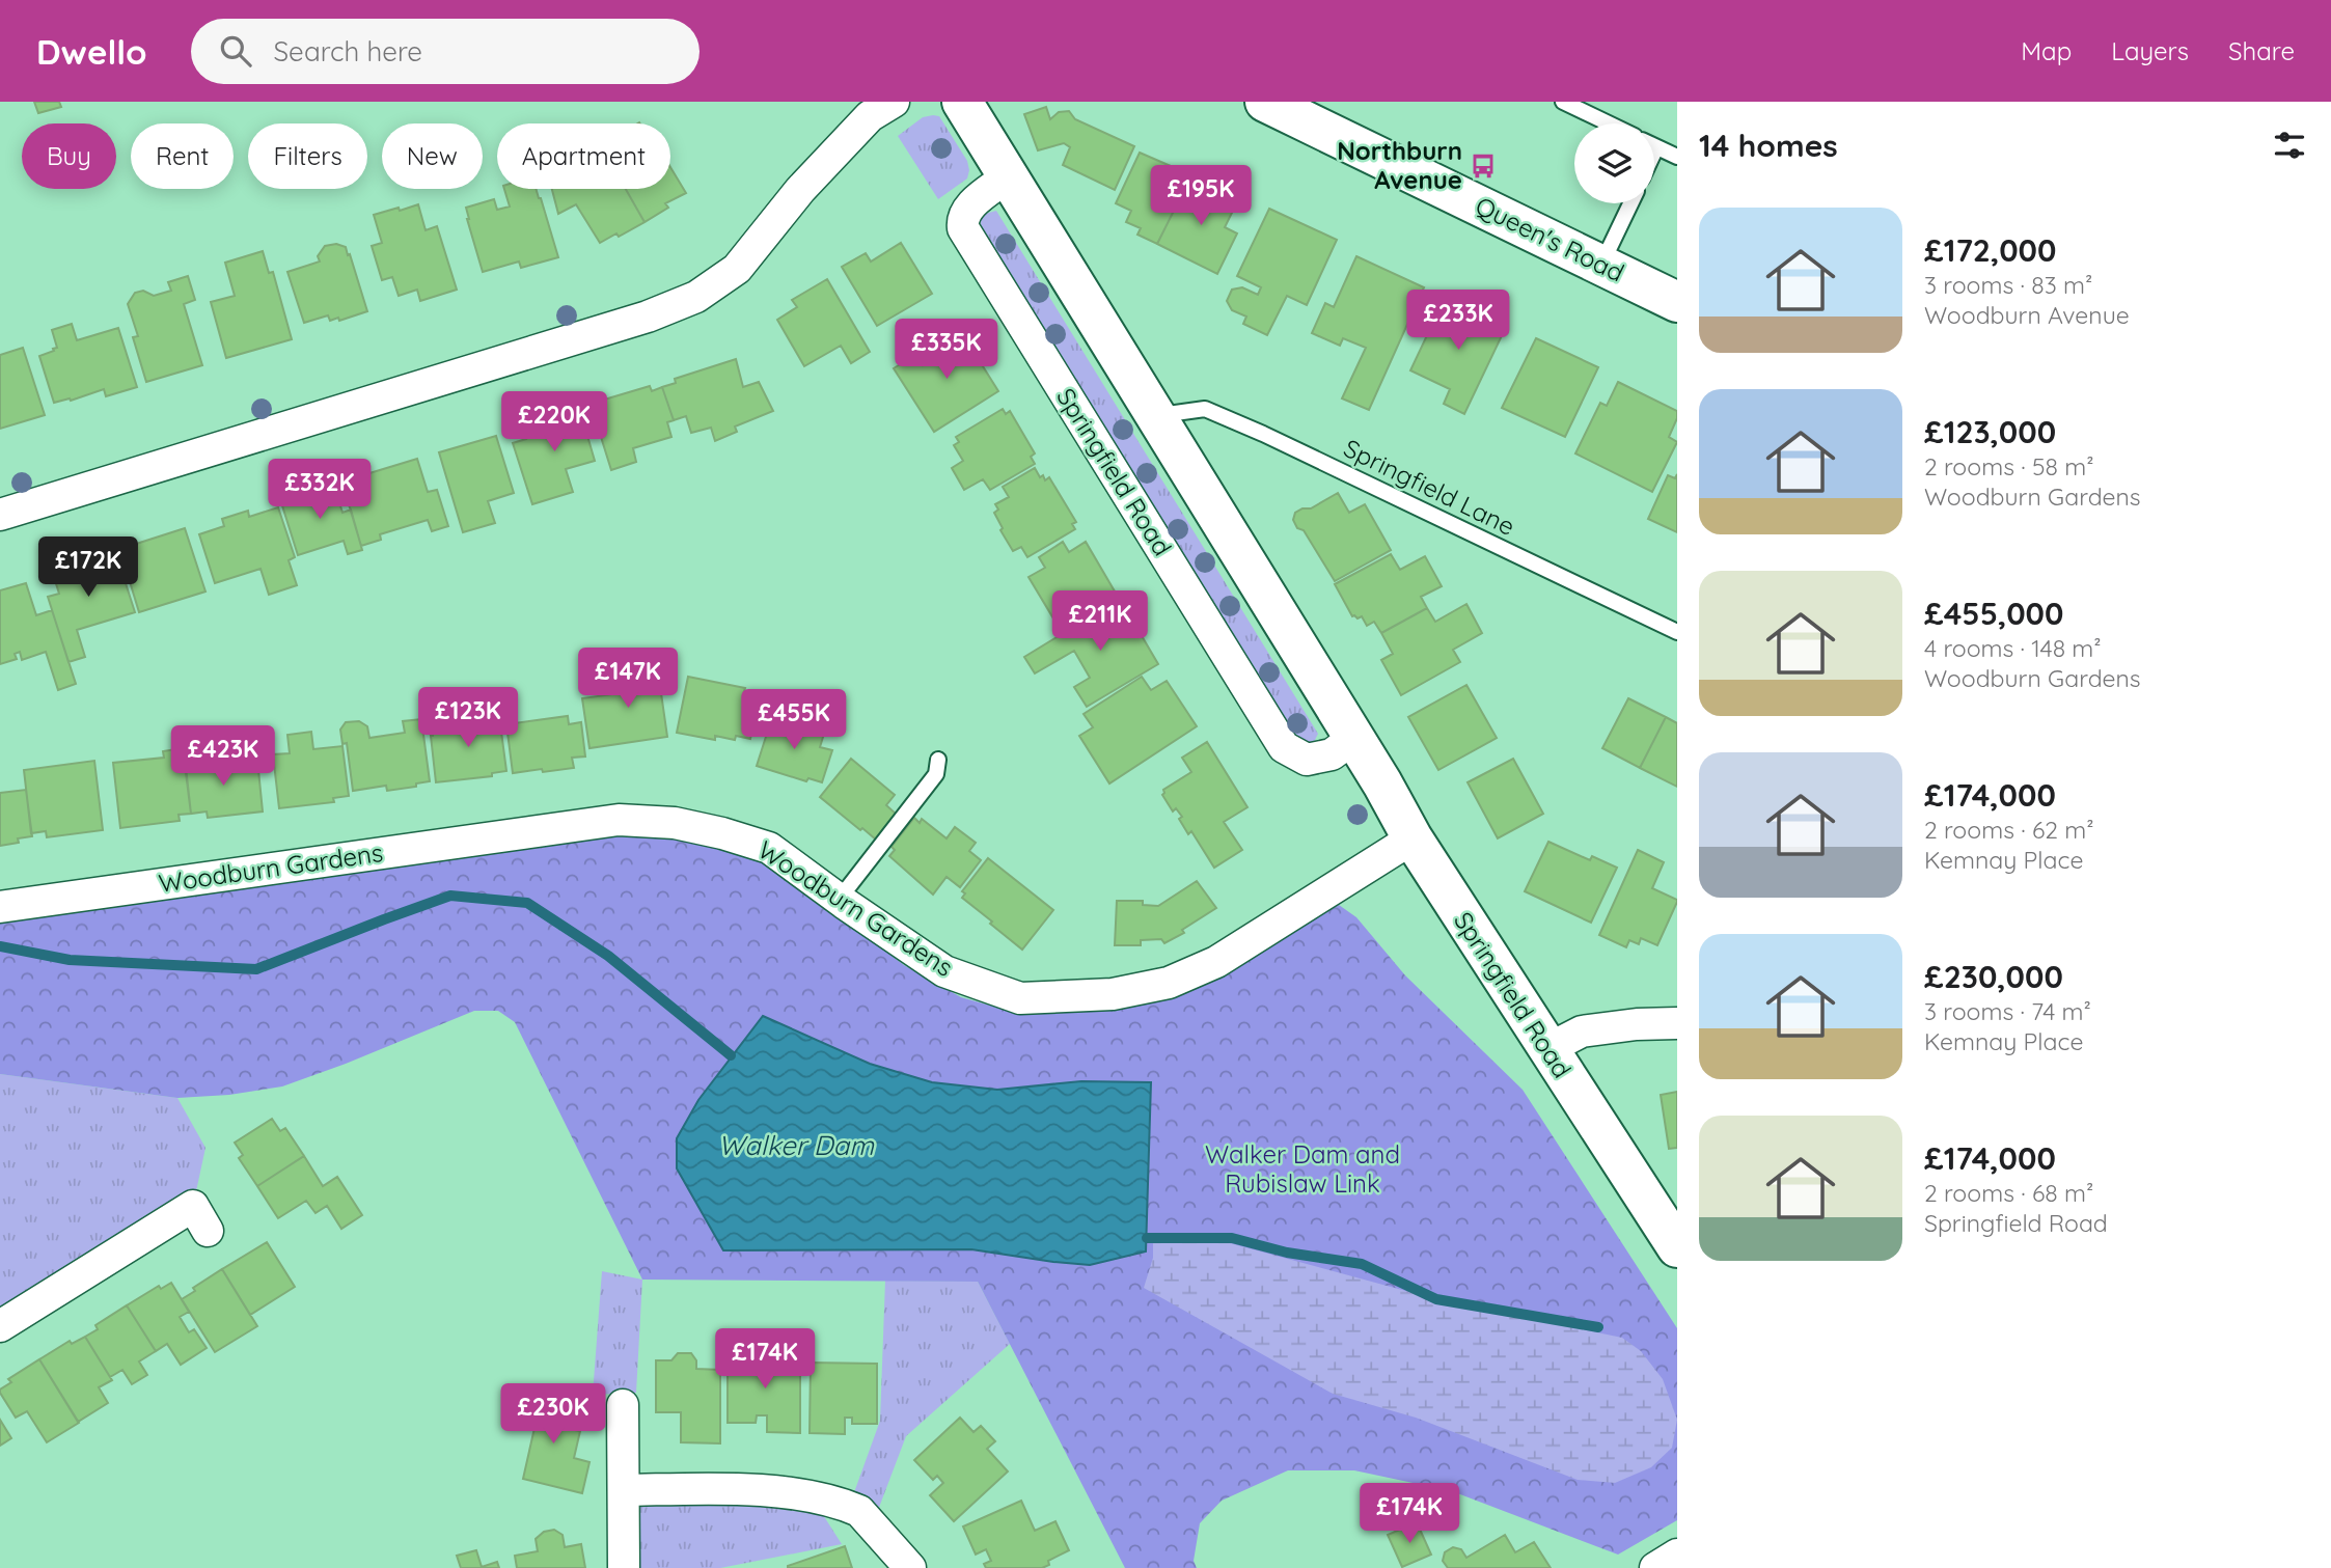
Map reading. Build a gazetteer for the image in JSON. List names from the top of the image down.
{
  "streets": {
    "street": ["Queen's Road", "Springfield Road", "Woodburn Gardens"],
    "lane": ["Springfield Lane"]
  },
  "crossings": [
    ["Springfield Road", "Springfield Lane"],
    ["Springfield Road", "Woodburn Gardens"]
  ],
  "water": ["Walker Dam"],
  "parks": ["Walker Dam and Rubislaw Link"],
  "places": {
    "bus stop": ["Northburn Avenue"]
  },
  "page": {
    "header": "Dwello",
    "search": "Search here",
    "nav": ["Map", "Layers", "Share"],
    "heading": "14 homes",
    "chip": [
      "Buy",
      "Rent",
      "Filters",
      "New",
      "Apartment"
    ],
    "price": [
      "£195K",
      "£233K",
      "£335K",
      "£220K",
      "£332K",
      "£172K",
      "£211K",
      "£147K",
      "£123K",
      "£455K",
      "£423K",
      "£174K",
      "£230K",
      "£174K"
    ],
    "list": [
      {
        "name": "£172,000",
        "note": "3 rooms · 83 m² · Woodburn Avenue"
      },
      {
        "name": "£123,000",
        "note": "2 rooms · 58 m² · Woodburn Gardens"
      },
      {
        "name": "£455,000",
        "note": "4 rooms · 148 m² · Woodburn Gardens"
      },
      {
        "name": "£174,000",
        "note": "2 rooms · 62 m² · Kemnay Place"
      },
      {
        "name": "£230,000",
        "note": "3 rooms · 74 m² · Kemnay Place"
      },
      {
        "name": "£174,000",
        "note": "2 rooms · 68 m² · Springfield Road"
      }
    ]
  }
}
